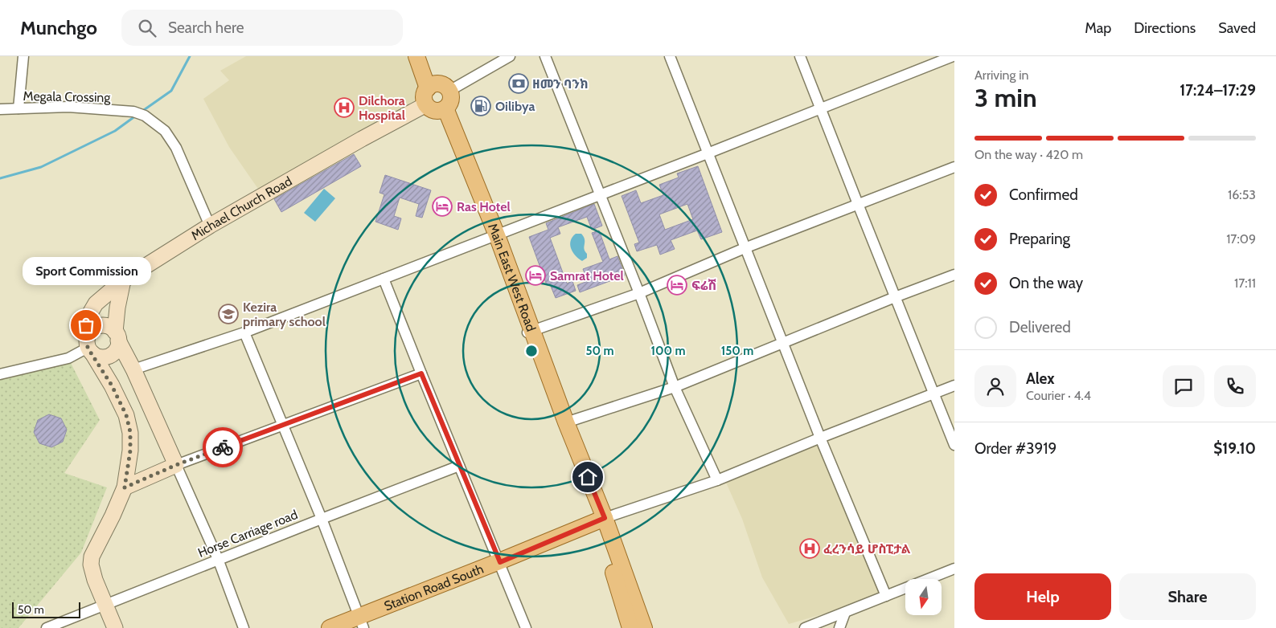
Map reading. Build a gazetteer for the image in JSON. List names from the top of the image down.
{
  "streets": {
    "main road": ["Michael Church Road", "Main East West Road", "Station Road South"],
    "street": ["Megala Crossing", "Horse Carriage road"]
  },
  "crossings": [
    ["Megala Crossing", "Michael Church Road"],
    ["Michael Church Road", "Main East West Road"],
    ["Main East West Road", "Station Road South"]
  ],
  "places": {
    "bank": ["ዘመን ባንክ"],
    "fuel station": ["Oilibya"],
    "hospital": ["Dilchora Hospital", "ፈረንሳይ ሆስፒታል"],
    "hotel": ["Ras Hotel", "Samrat Hotel", "ፍሬሽ"],
    "school or university": ["Kezira primary school"],
    "other": ["Sport Commission"]
  },
  "scale_bar": "50 m",
  "north": "bottom",
  "page": {
    "header": "Munchgo",
    "search": "Search here",
    "nav": ["Map", "Directions", "Saved"],
    "heading": ["3 min", "Arriving in", "17:24–17:29"],
    "panel": [
      "Alex",
      "Courier · 4.4",
      "Order #3919",
      "$19.10"
    ],
    "bar": "On the way · 420 m",
    "list": [
      ["Confirmed", "16:53"],
      ["Preparing", "17:09"],
      ["On the way", "17:11"],
      "Delivered"
    ],
    "bubble": "Sport Commission",
    "buttons": ["Help", "Share"],
    "scale": "50 m"
  },
  "rings": ["50 m", "100 m", "150 m"]
}
